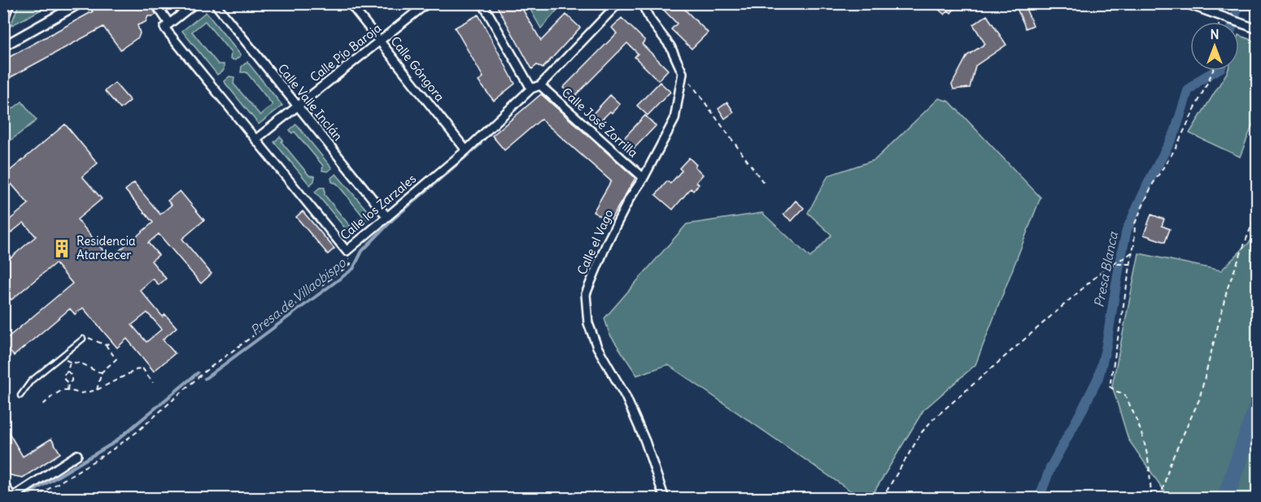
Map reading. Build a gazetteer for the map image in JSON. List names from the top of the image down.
{
  "streets": {
    "street": [
      "Calle Pío Baroja",
      "Calle Góngora",
      "Calle Valle Inclán",
      "Calle José Zorrilla",
      "Calle los Zarzales",
      "Calle el Vago"
    ]
  },
  "crossings": [
    ["Calle Pío Baroja", "Calle Góngora"],
    ["Calle Pío Baroja", "Calle Valle Inclán"],
    ["Calle Pío Baroja", "Calle los Zarzales"],
    ["Calle Góngora", "Calle los Zarzales"],
    ["Calle Valle Inclán", "Calle los Zarzales"],
    ["Calle José Zorrilla", "Calle los Zarzales"],
    ["Calle José Zorrilla", "Calle el Vago"]
  ],
  "water": ["Presa Blanca", "Presa de Villaobispo"],
  "places": {
    "building": ["Residencia Atardecer"]
  },
  "north": "top"
}
